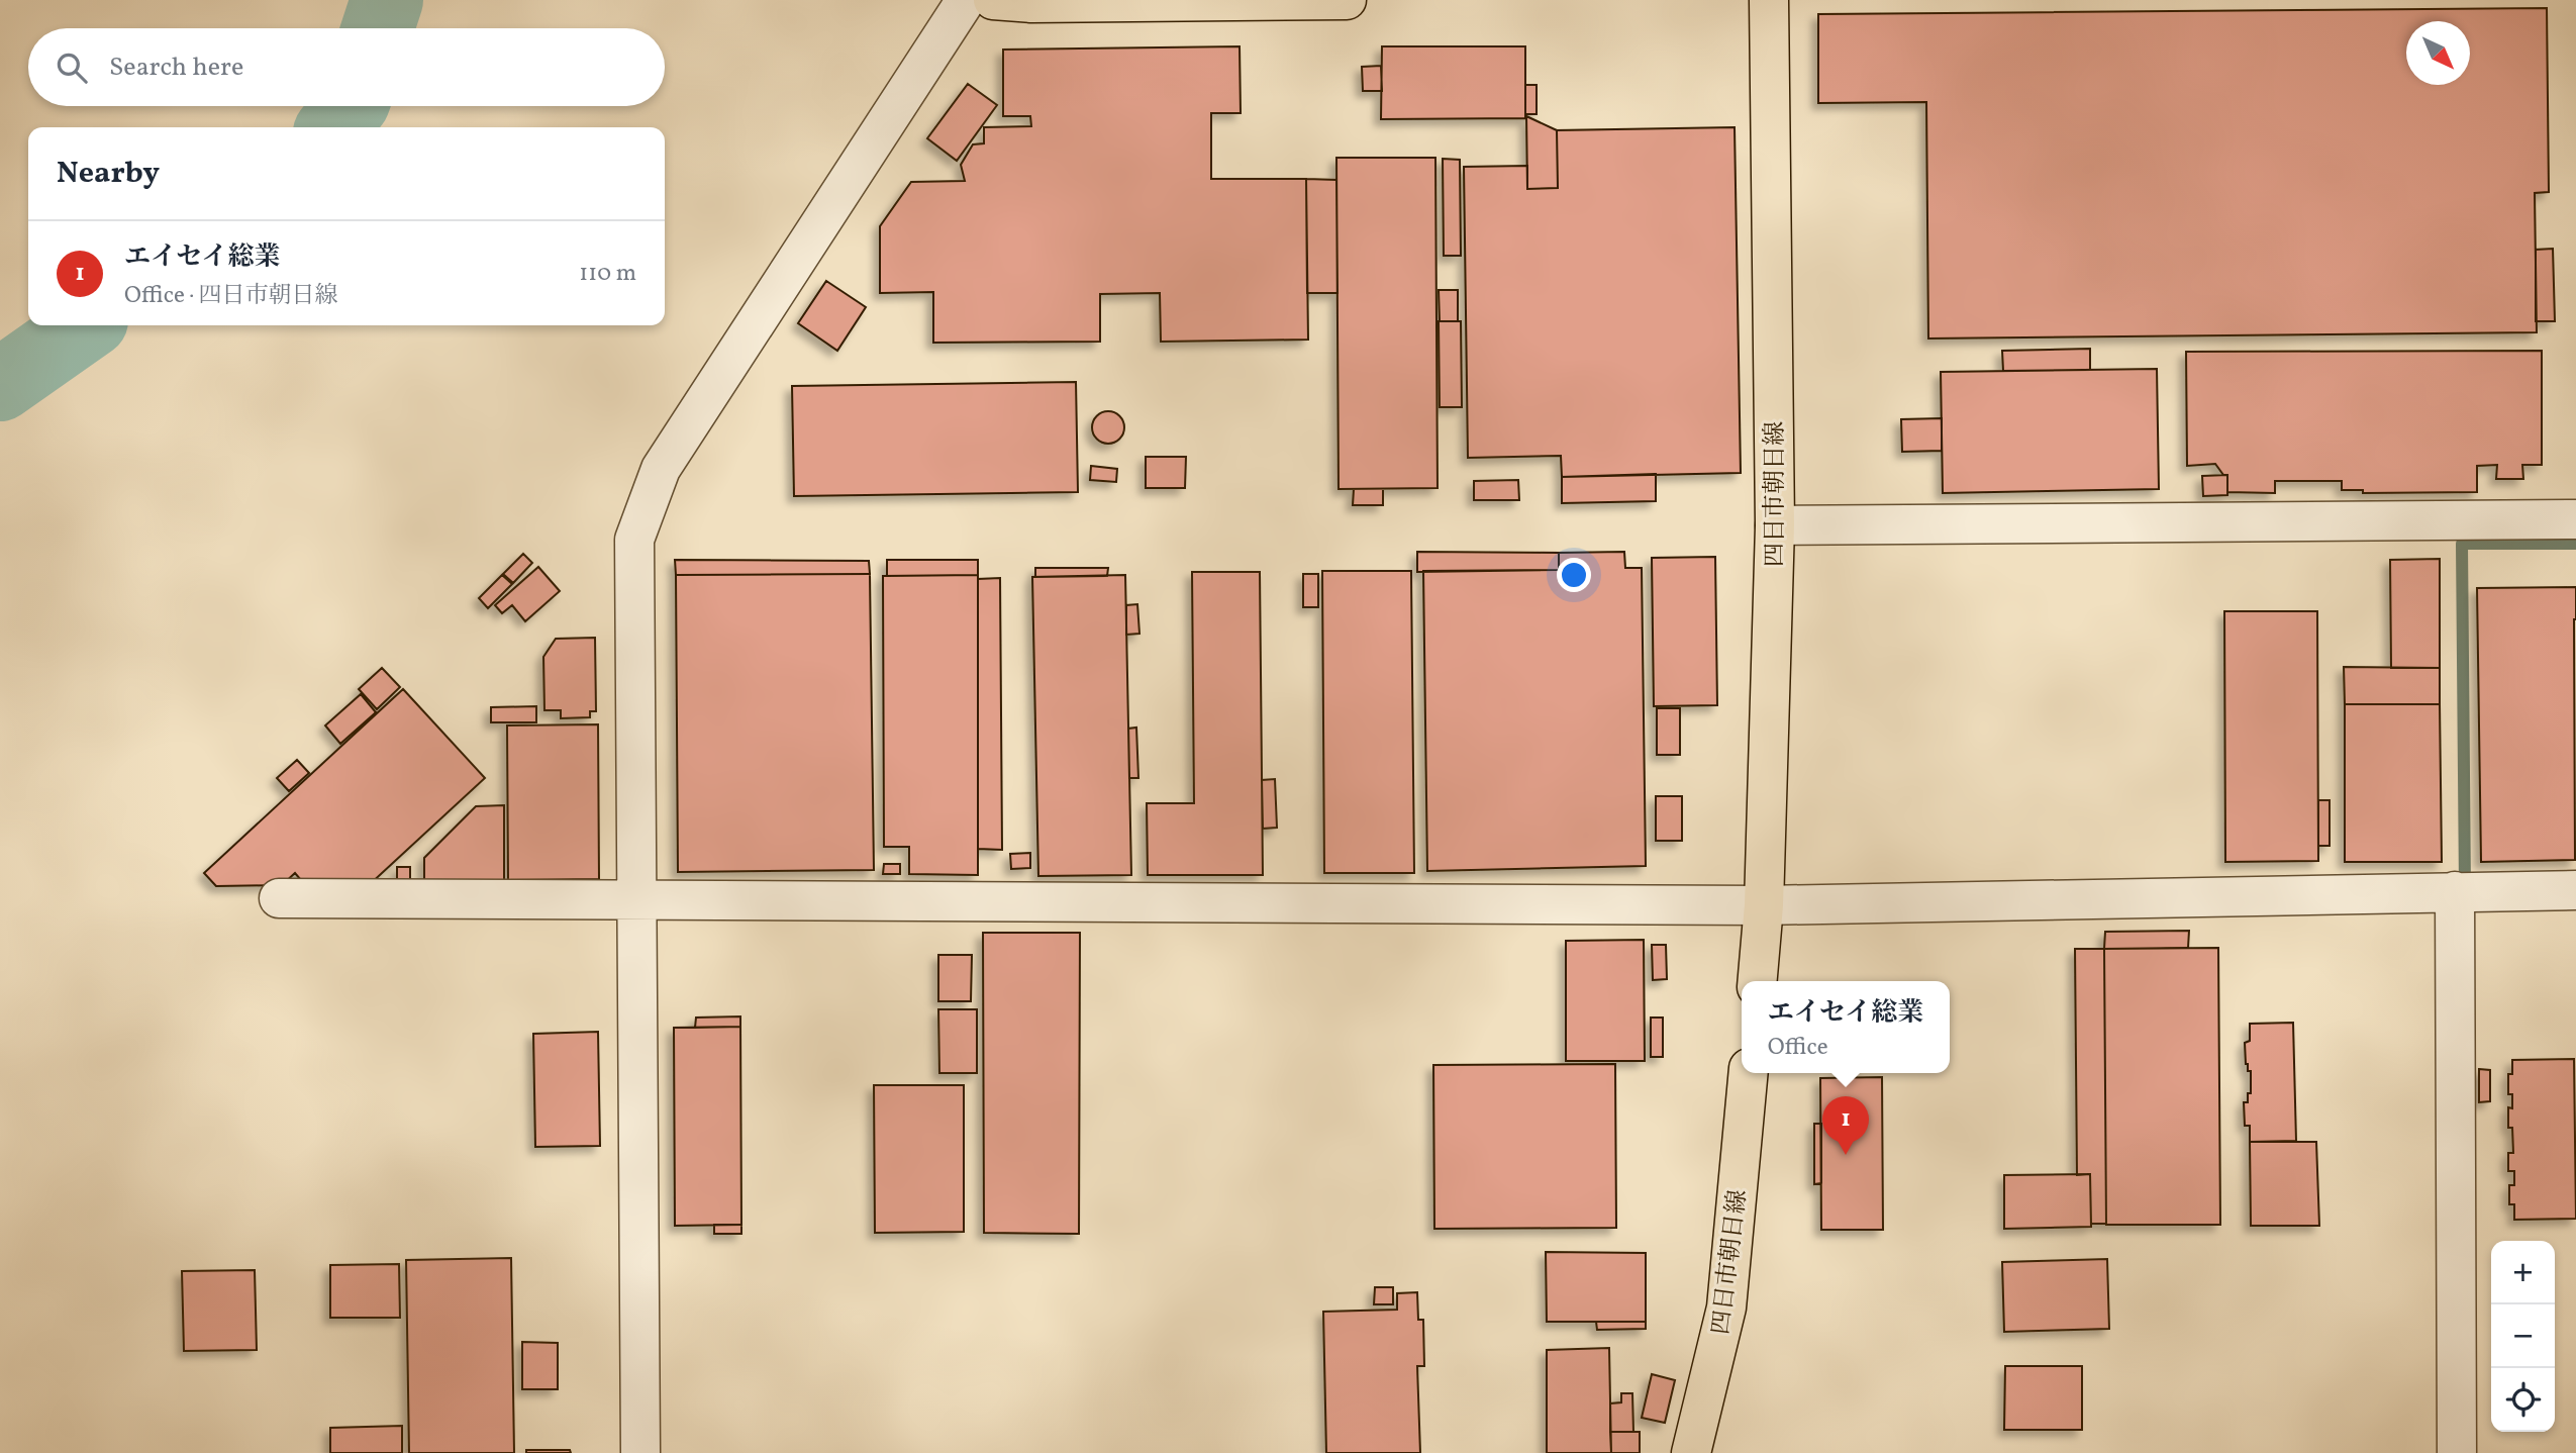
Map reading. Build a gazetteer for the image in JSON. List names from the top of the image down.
{
  "streets": {
    "main road": ["四日市朝日線"]
  },
  "north": "bottom right",
  "page": {
    "search": "Search here",
    "heading": "Nearby",
    "list": [
      {
        "mark": "1",
        "name": "エイセイ総業",
        "note": "Office · 四日市朝日線",
        "value": "110 m"
      }
    ],
    "popup": ["エイセイ総業", "Office"],
    "pins": "1",
    "map_buttons": ["+", "−"]
  }
}
